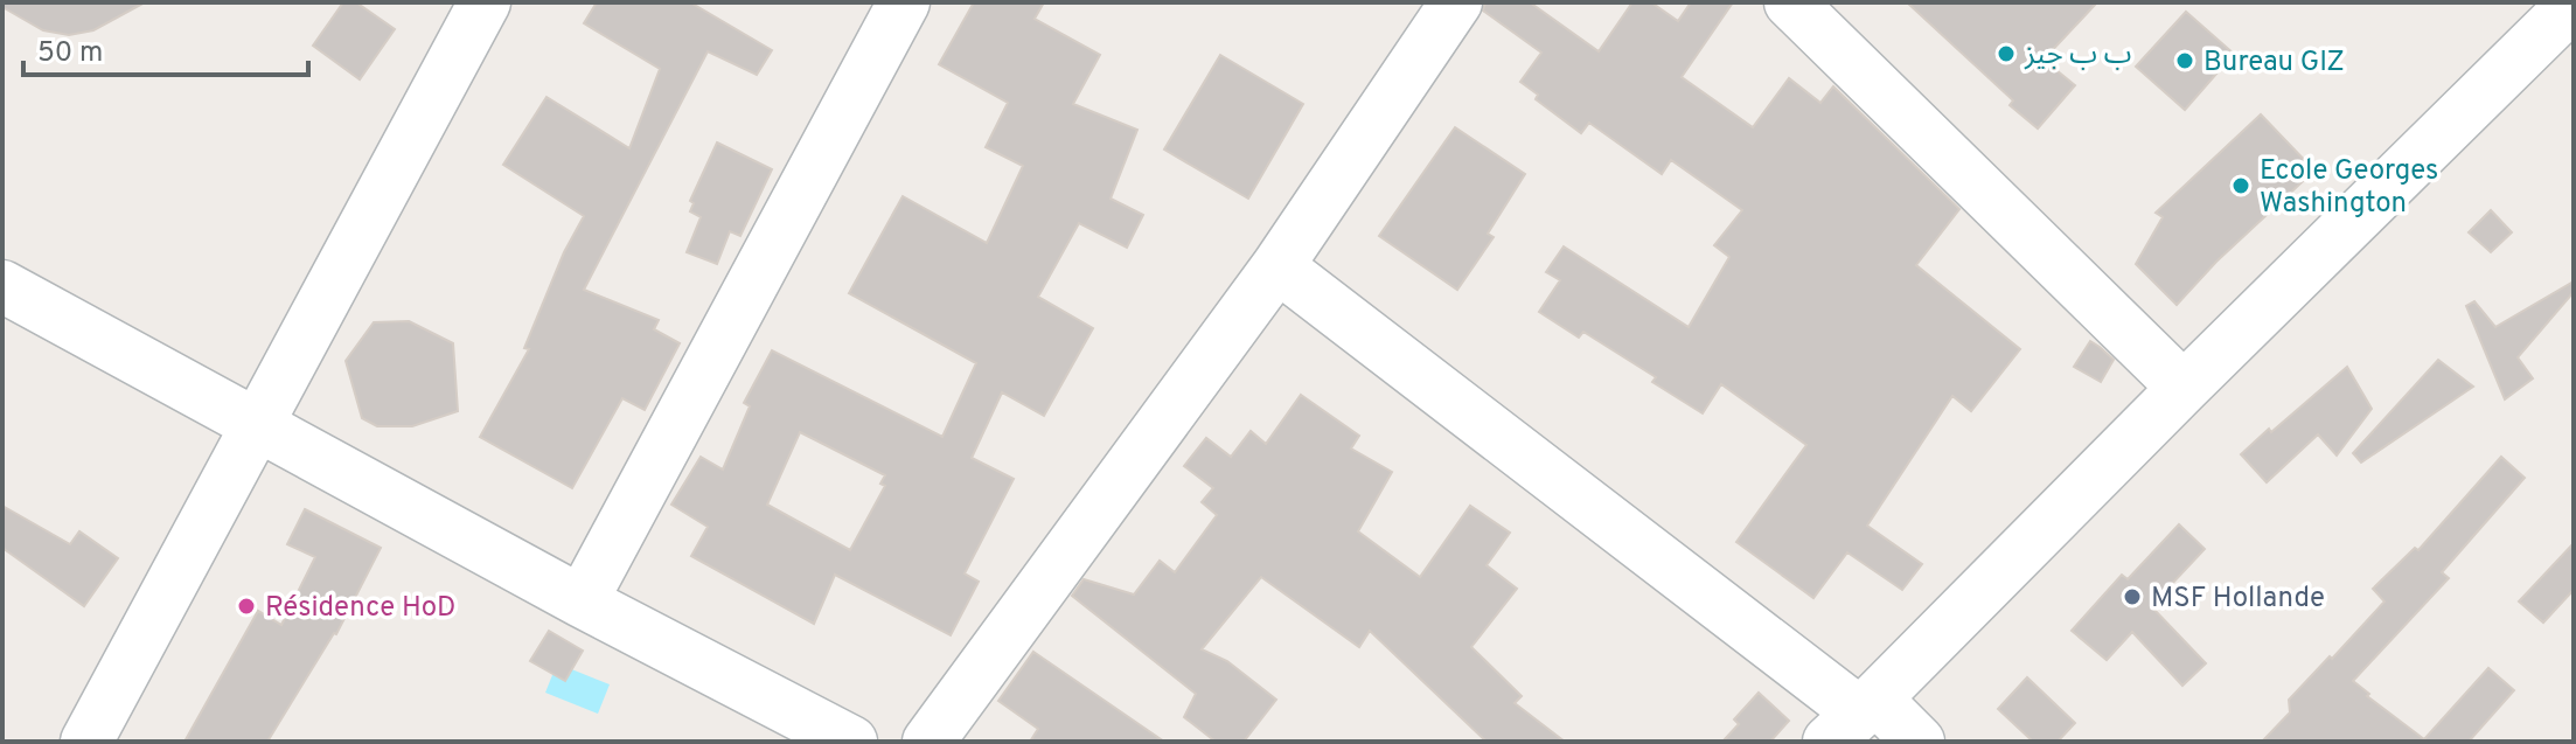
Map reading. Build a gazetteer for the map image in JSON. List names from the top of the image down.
{
  "places": [
    "ب ب جيز",
    "Bureau GIZ",
    "Ecole Georges Washington",
    "MSF Hollande",
    "Résidence HoD"
  ],
  "scale_bar": "50 m"
}
